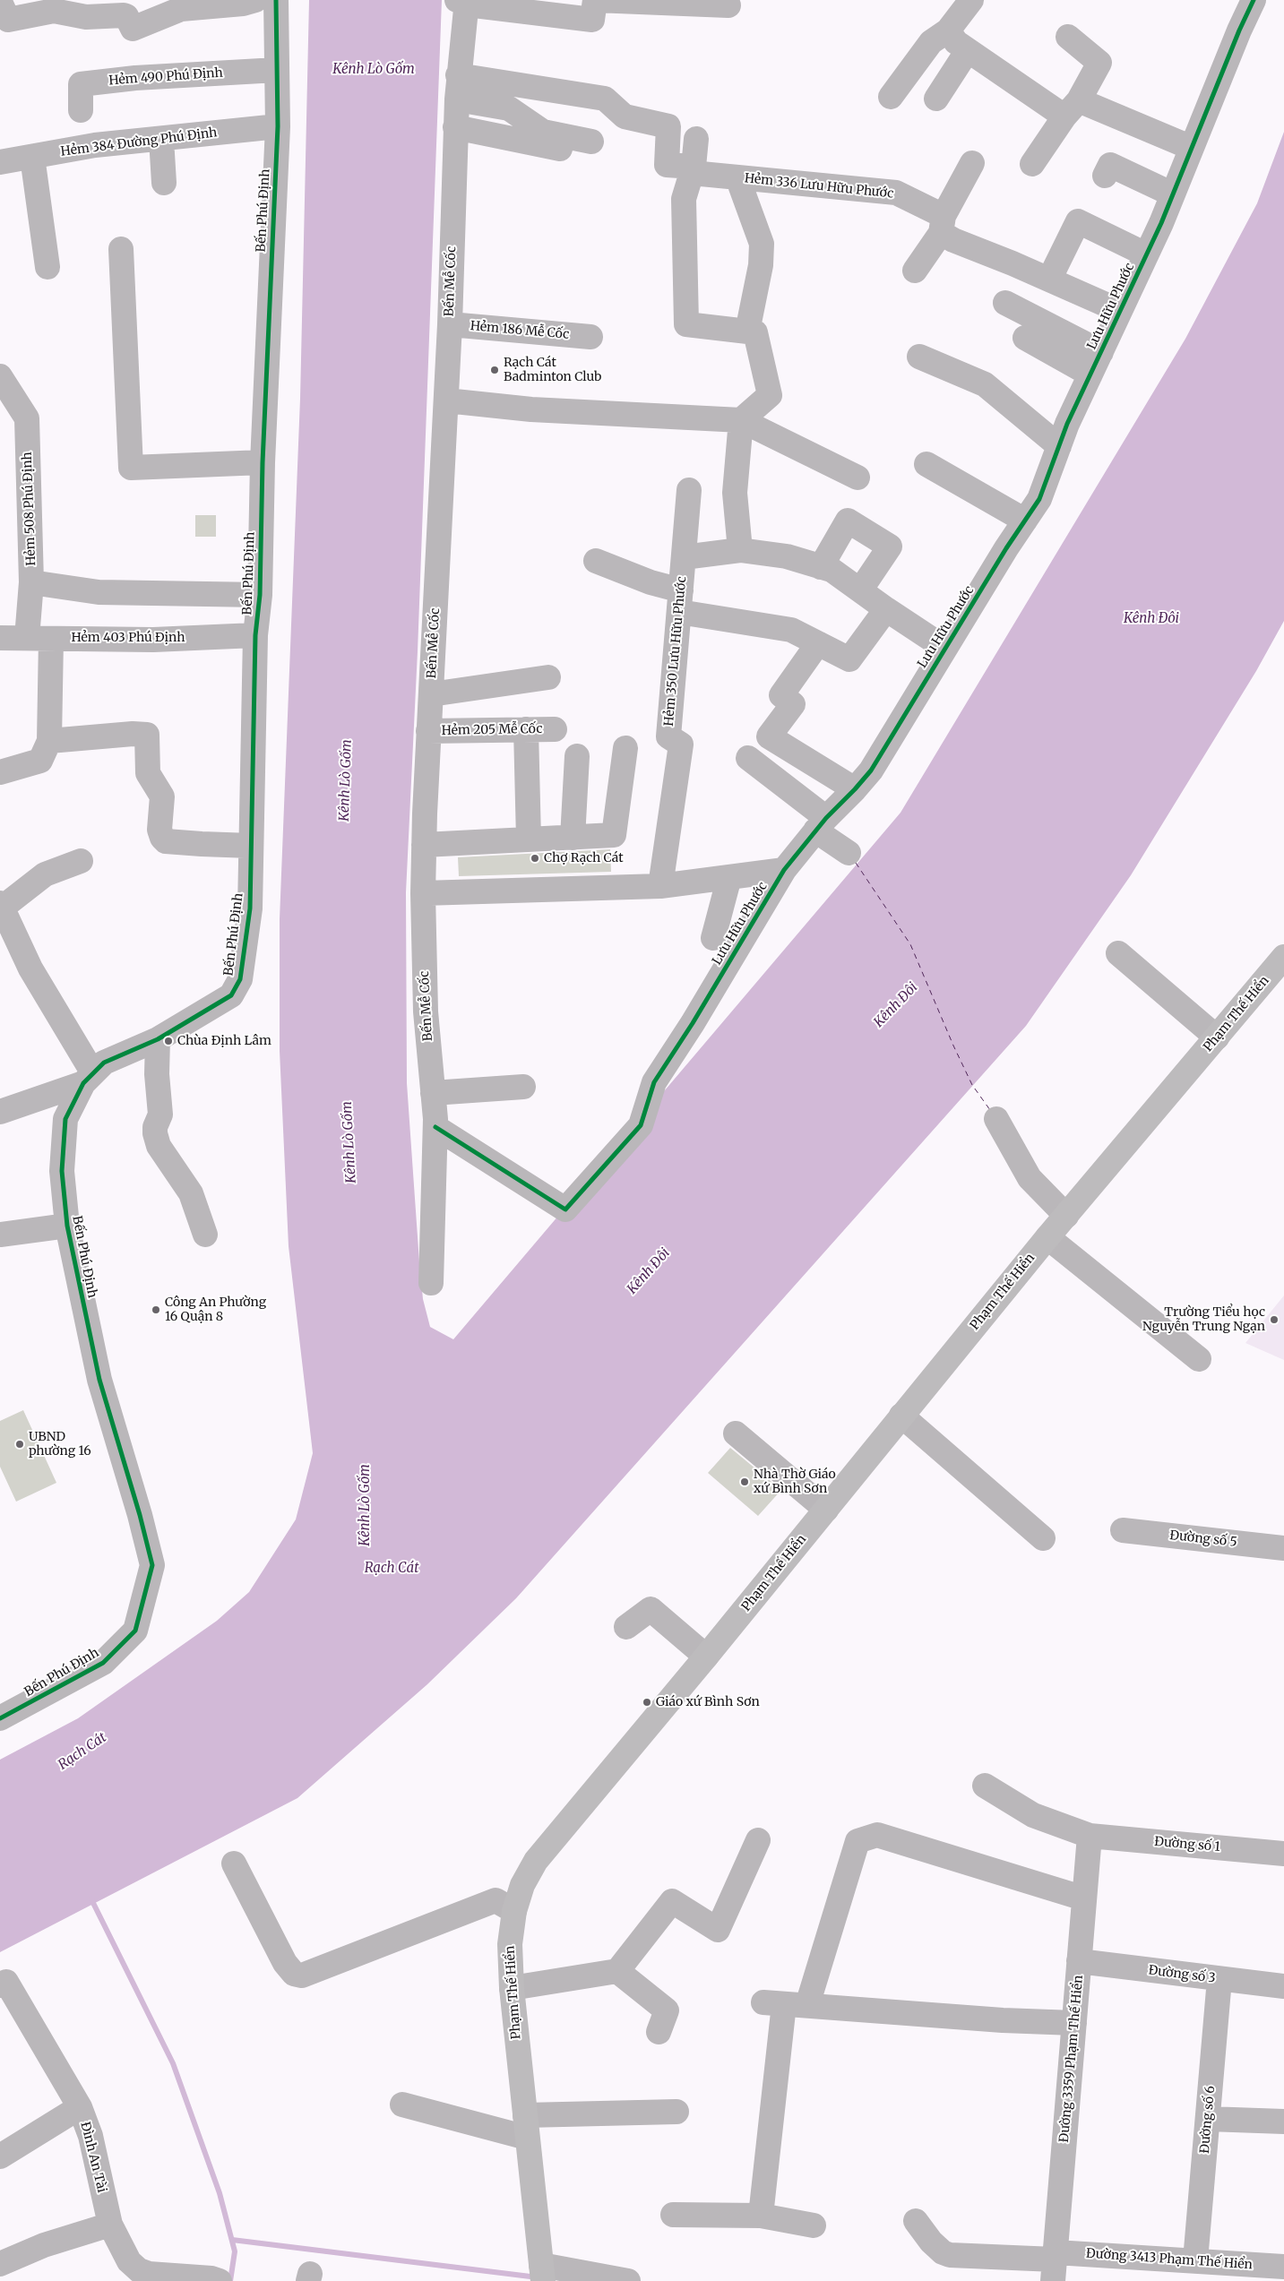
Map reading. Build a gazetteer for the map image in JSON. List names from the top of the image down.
{
  "streets": {
    "main road": ["Phạm Thế Hiển"],
    "street": [
      "Hẻm 490 Phú Định",
      "Hẻm 384 Đường Phú Định",
      "Hẻm 336 Lưu Hữu Phước",
      "Bến Phú Định",
      "Bến Mễ Cốc",
      "Lưu Hữu Phước",
      "Hẻm 186 Mễ Cốc",
      "Hẻm 508 Phú Định",
      "Hẻm 403 Phú Định",
      "Hẻm 350 Lưu Hữu Phước",
      "Hẻm 205 Mễ Cốc",
      "Đường số 5",
      "Đường số 1",
      "Đường số 3",
      "Đường 3359 Phạm Thế Hiển",
      "Đường số 6",
      "Đình An Tài",
      "Đường 3413 Phạm Thế Hiển"
    ]
  },
  "crossings": [
    ["Hẻm 490 Phú Định", "Bến Phú Định"],
    ["Hẻm 384 Đường Phú Định", "Bến Phú Định"],
    ["Hẻm 336 Lưu Hữu Phước", "Bến Mễ Cốc"],
    ["Hẻm 336 Lưu Hữu Phước", "Lưu Hữu Phước"],
    ["Bến Phú Định", "Hẻm 508 Phú Định"],
    ["Bến Phú Định", "Hẻm 403 Phú Định"],
    ["Bến Mễ Cốc", "Lưu Hữu Phước"],
    ["Bến Mễ Cốc", "Hẻm 186 Mễ Cốc"],
    ["Bến Mễ Cốc", "Hẻm 205 Mễ Cốc"],
    ["Lưu Hữu Phước", "Hẻm 350 Lưu Hữu Phước"],
    ["Đường số 1", "Đường 3359 Phạm Thế Hiển"],
    ["Đường số 3", "Đường 3359 Phạm Thế Hiển"],
    ["Đường số 3", "Đường số 6"],
    ["Đường 3359 Phạm Thế Hiển", "Đường 3413 Phạm Thế Hiển"],
    ["Đường số 6", "Đường 3413 Phạm Thế Hiển"]
  ],
  "water": ["Kênh Lò Gốm", "Kênh Đôi", "Rạch Cát"],
  "places": [
    "Rạch Cát Badminton Club",
    "Chợ Rạch Cát",
    "Chùa Định Lâm",
    "Công An Phường 16 Quận 8",
    "Trường Tiểu học Nguyễn Trung Ngạn",
    "UBND phường 16",
    "Nhà Thờ Giáo xứ Bình Sơn",
    "Giáo xứ Bình Sơn"
  ]
}
